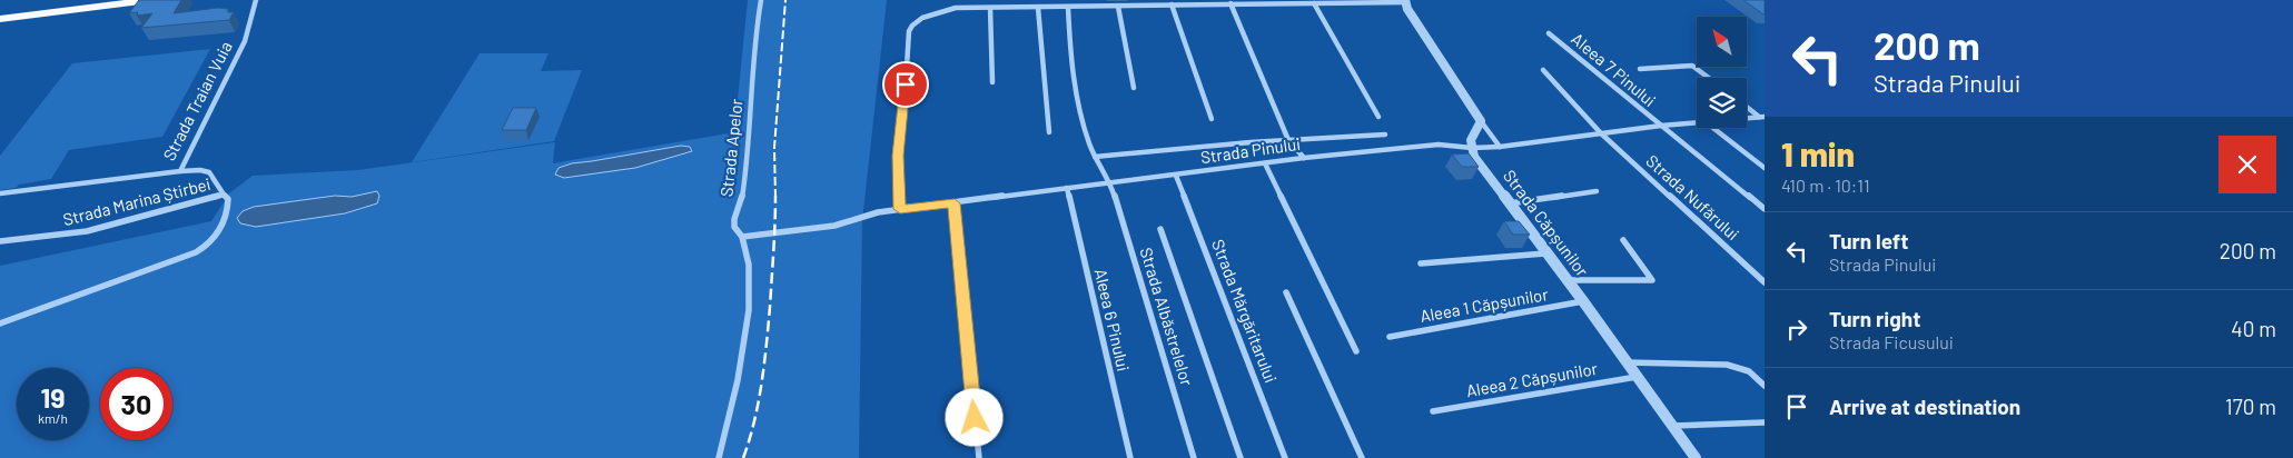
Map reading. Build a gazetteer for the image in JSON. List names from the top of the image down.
{
  "streets": {
    "street": [
      "Aleea 7 Pinului",
      "Strada Traian Vuia",
      "Strada Apelor",
      "Strada Pinului",
      "Strada Nufărului",
      "Strada Marina Știrbei",
      "Strada Căpșunilor",
      "Aleea 1 Căpșunilor",
      "Strada Mărgăritarului",
      "Strada Albăstrelelor",
      "Aleea 6 Pinului",
      "Aleea 2 Căpșunilor"
    ]
  },
  "crossings": [
    ["Aleea 7 Pinului", "Strada Pinului"],
    ["Strada Traian Vuia", "Strada Marina Știrbei"],
    ["Strada Apelor", "Strada Pinului"],
    ["Strada Pinului", "Strada Nufărului"],
    ["Strada Pinului", "Strada Căpșunilor"],
    ["Strada Pinului", "Strada Mărgăritarului"],
    ["Strada Pinului", "Strada Albăstrelelor"],
    ["Strada Pinului", "Aleea 6 Pinului"],
    ["Strada Căpșunilor", "Aleea 1 Căpșunilor"],
    ["Strada Căpșunilor", "Aleea 2 Căpșunilor"]
  ],
  "north": "top left",
  "page": {
    "turn": ["200 m", "Strada Pinului"],
    "heading": ["1 min", "410 m · 10:11"],
    "list": [
      {
        "name": "Turn left",
        "note": "Strada Pinului",
        "value": "200 m"
      },
      {
        "name": "Turn right",
        "note": "Strada Ficusului",
        "value": "40 m"
      },
      {
        "name": "Arrive at destination",
        "value": "170 m"
      }
    ],
    "speed": "19 km/h",
    "limit": "30"
  }
}
